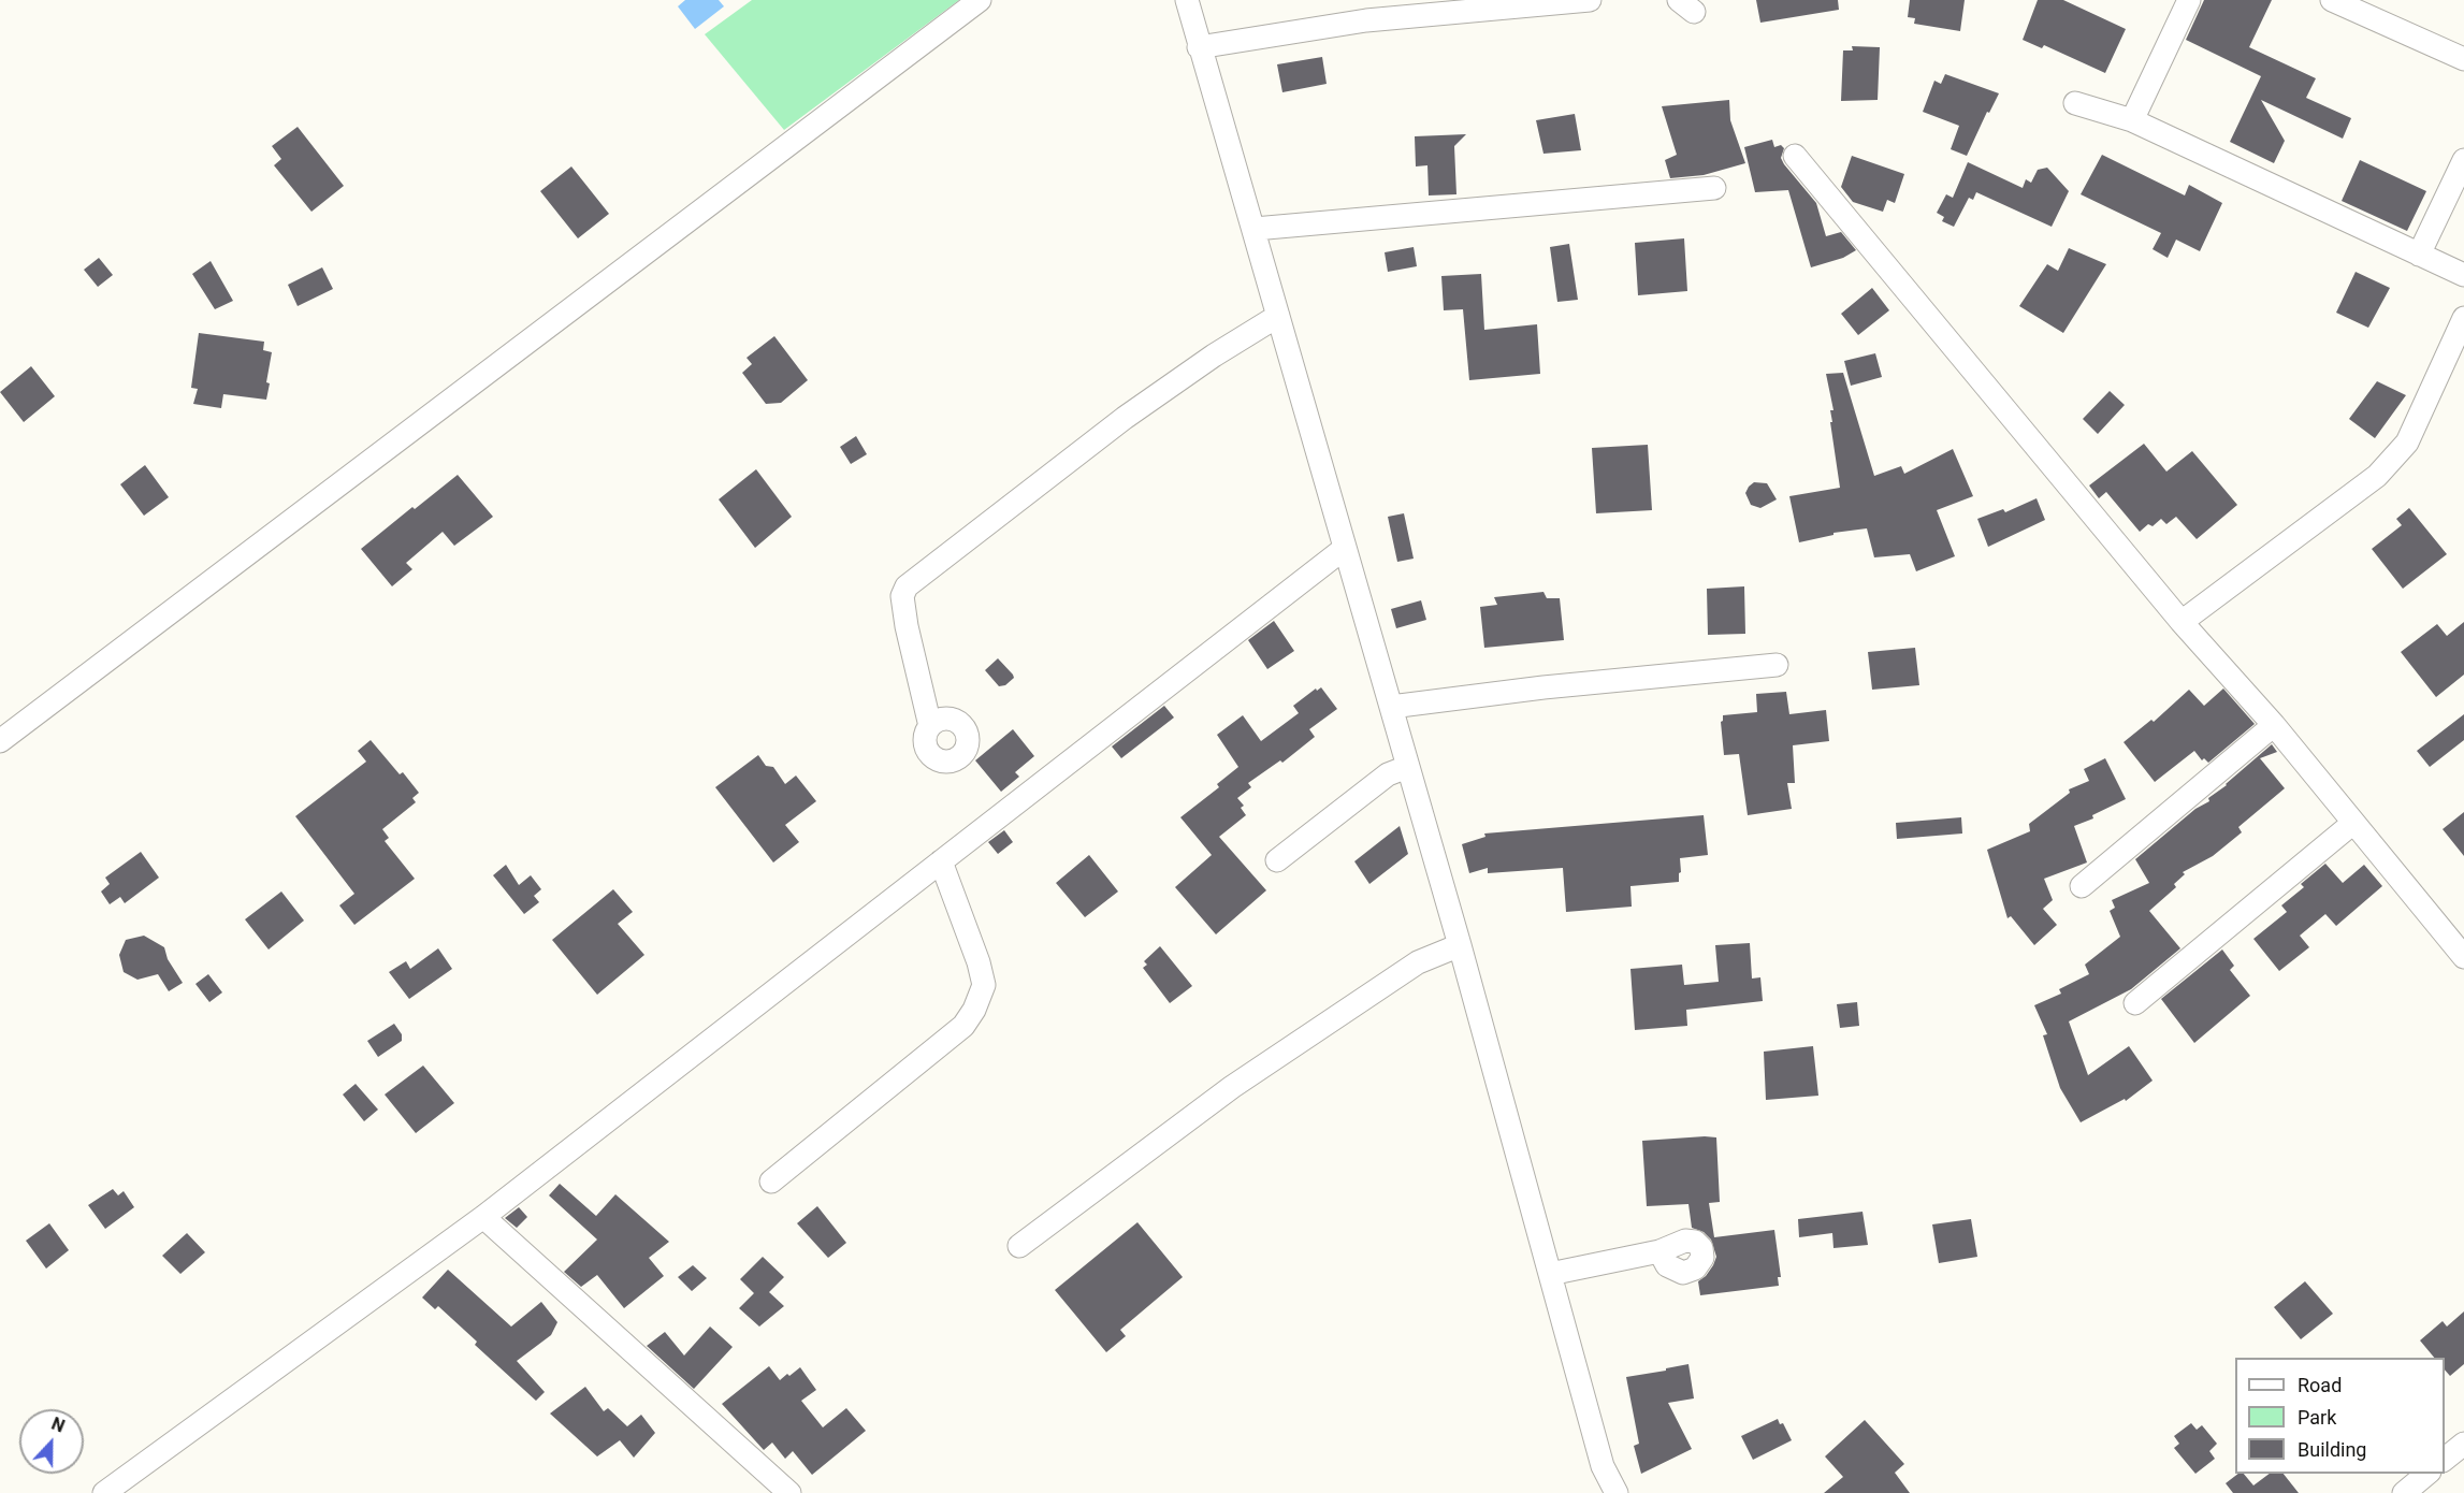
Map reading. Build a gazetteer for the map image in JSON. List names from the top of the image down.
{
  "legend": ["Road", "Park", "Building"],
  "north": "top"
}
